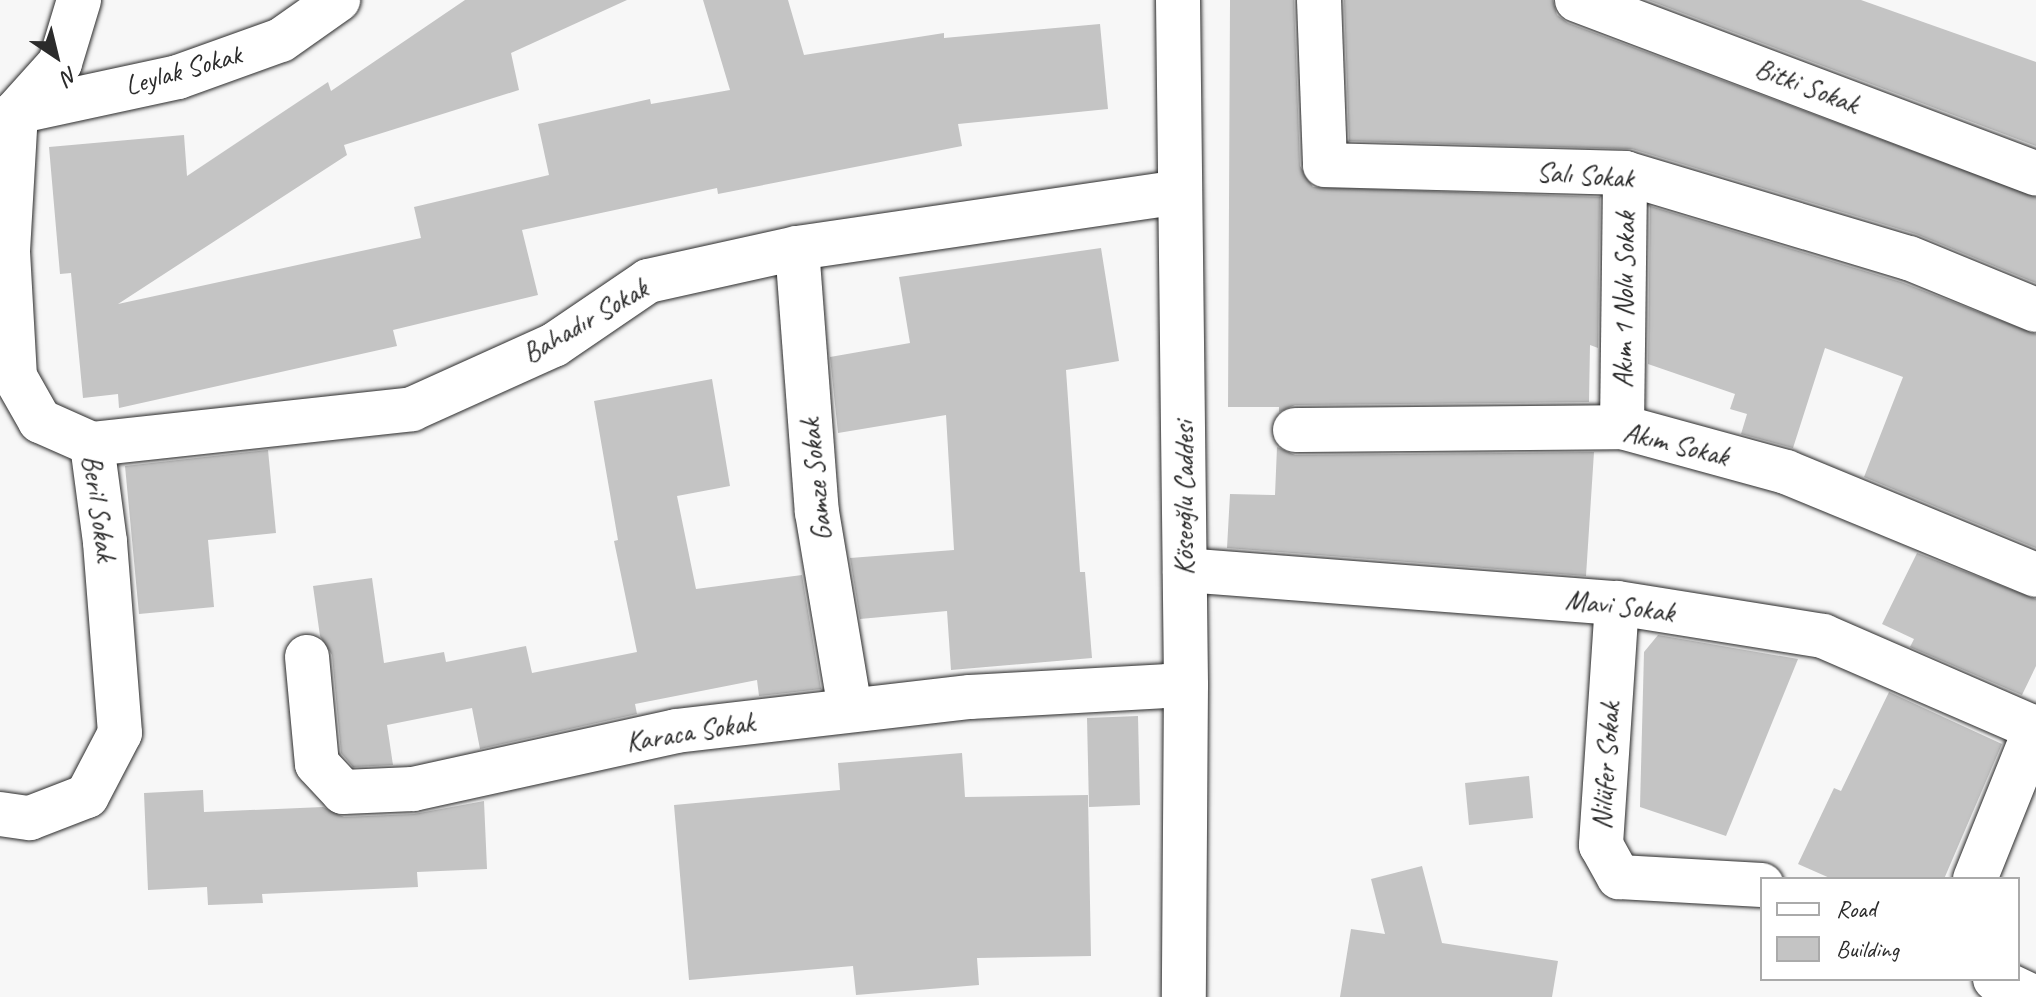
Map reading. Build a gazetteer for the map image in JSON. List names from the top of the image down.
{
  "streets": {
    "street": [
      "Leylak Sokak",
      "Bitki Sokak",
      "Salı Sokak",
      "Akım 1 Nolu Sokak",
      "Bahadır Sokak",
      "Akım Sokak",
      "Gamze Sokak",
      "Köseoğlu Caddesi",
      "Beril Sokak",
      "Mavi Sokak",
      "Karaca Sokak",
      "Nilüfer Sokak"
    ]
  },
  "crossings": [
    ["Leylak Sokak", "Beril Sokak"],
    ["Salı Sokak", "Akım 1 Nolu Sokak"],
    ["Akım 1 Nolu Sokak", "Akım Sokak"],
    ["Bahadır Sokak", "Gamze Sokak"],
    ["Bahadır Sokak", "Köseoğlu Caddesi"],
    ["Bahadır Sokak", "Beril Sokak"],
    ["Gamze Sokak", "Karaca Sokak"],
    ["Köseoğlu Caddesi", "Mavi Sokak"],
    ["Köseoğlu Caddesi", "Karaca Sokak"],
    ["Mavi Sokak", "Nilüfer Sokak"]
  ],
  "legend": ["Road", "Building"],
  "north": "bottom right"
}
